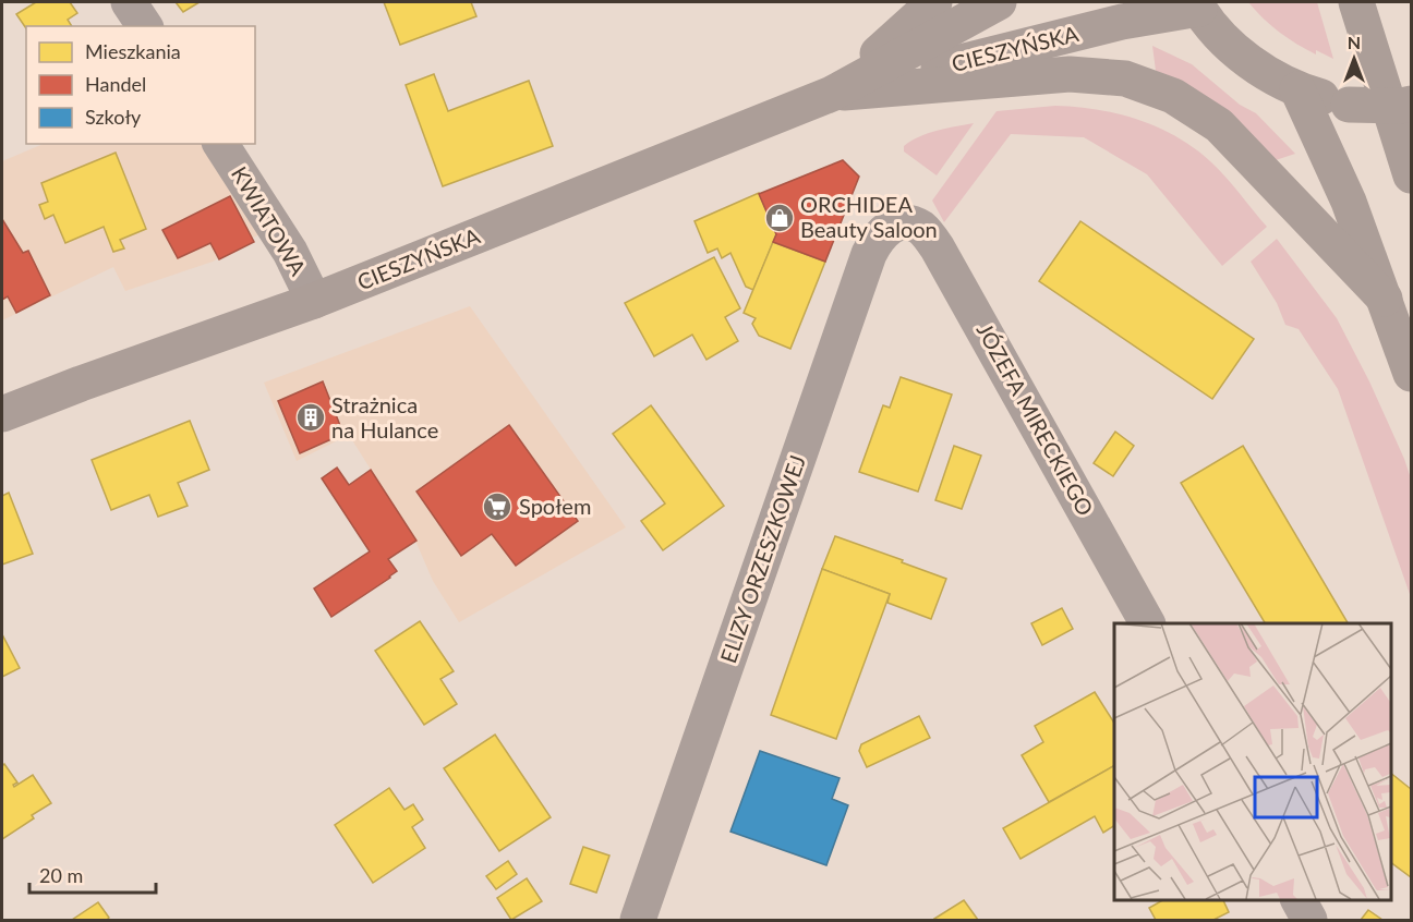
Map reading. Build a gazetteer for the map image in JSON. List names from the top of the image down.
{
  "streets": {
    "main road": ["CIESZYŃSKA"],
    "street": ["KWIATOWA", "JÓZEFA MIRECKIEGO", "ELIZY ORZESZKOWEJ"]
  },
  "crossings": [
    ["CIESZYŃSKA", "KWIATOWA"],
    ["JÓZEFA MIRECKIEGO", "ELIZY ORZESZKOWEJ"]
  ],
  "places": {
    "shop": ["ORCHIDEA Beauty Saloon"],
    "building": ["Strażnica na Hulance"],
    "supermarket": ["Społem"]
  },
  "legend": ["Mieszkania", "Handel", "Szkoły"],
  "scale_bar": "20 m",
  "north": "top"
}
